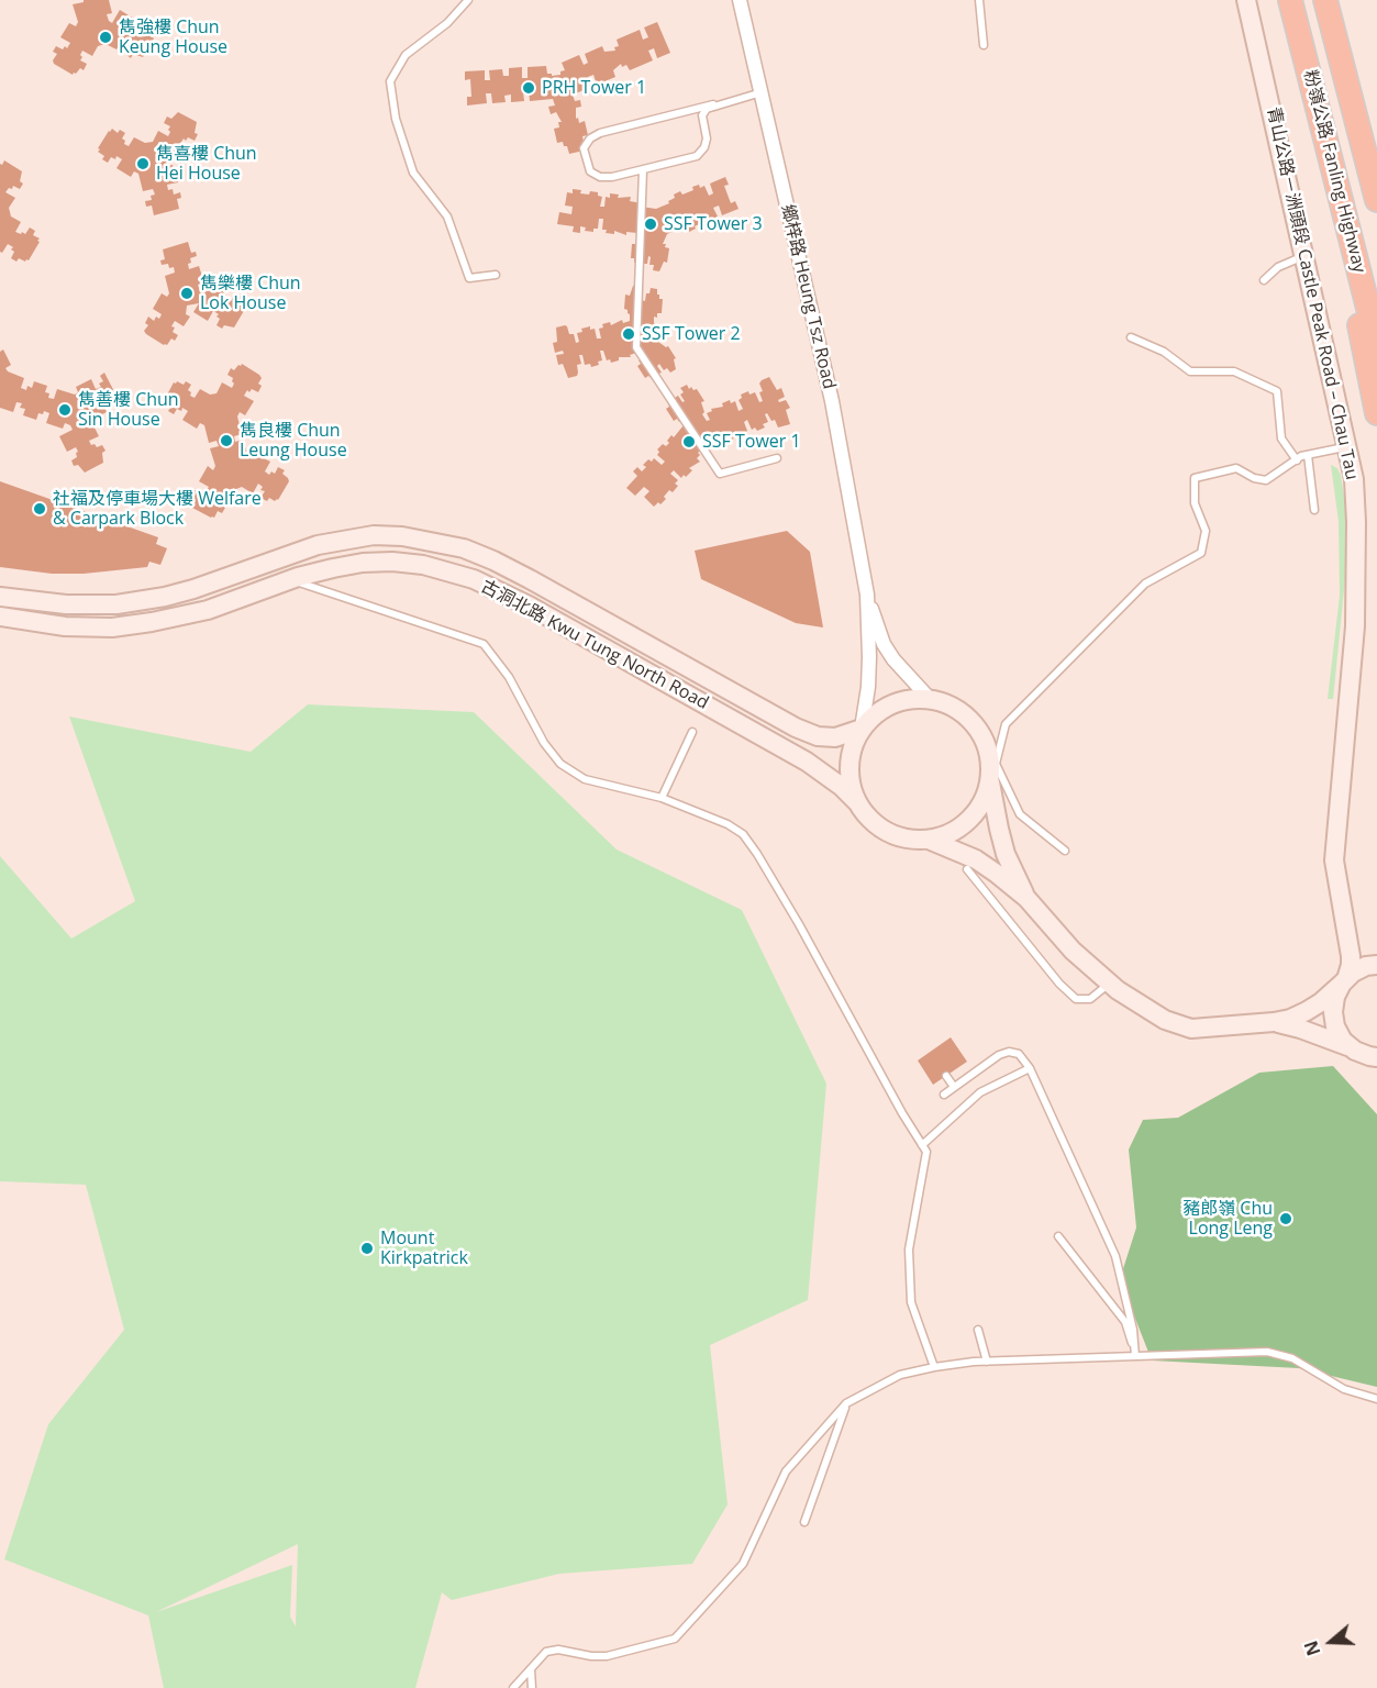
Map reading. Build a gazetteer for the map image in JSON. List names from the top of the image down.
{
  "streets": {
    "highway": ["粉嶺公路 Fanling Highway"],
    "main road": ["青山公路－洲頭段 Castle Peak Road – Chau Tau", "古洞北路 Kwu Tung North Road"],
    "street": ["鄉梓路 Heung Tsz Road"]
  },
  "crossings": [
    ["鄉梓路 Heung Tsz Road", "古洞北路 Kwu Tung North Road"]
  ],
  "places": [
    "雋強樓 Chun Keung House",
    "PRH Tower 1",
    "雋喜樓 Chun Hei House",
    "SSF Tower 3",
    "雋樂樓 Chun Lok House",
    "SSF Tower 2",
    "雋善樓 Chun Sin House",
    "雋良樓 Chun Leung House",
    "SSF Tower 1",
    "社福及停車場大樓 Welfare & Carpark Block",
    "豬郎嶺 Chu Long Leng",
    "Mount Kirkpatrick"
  ],
  "north": "left"
}
